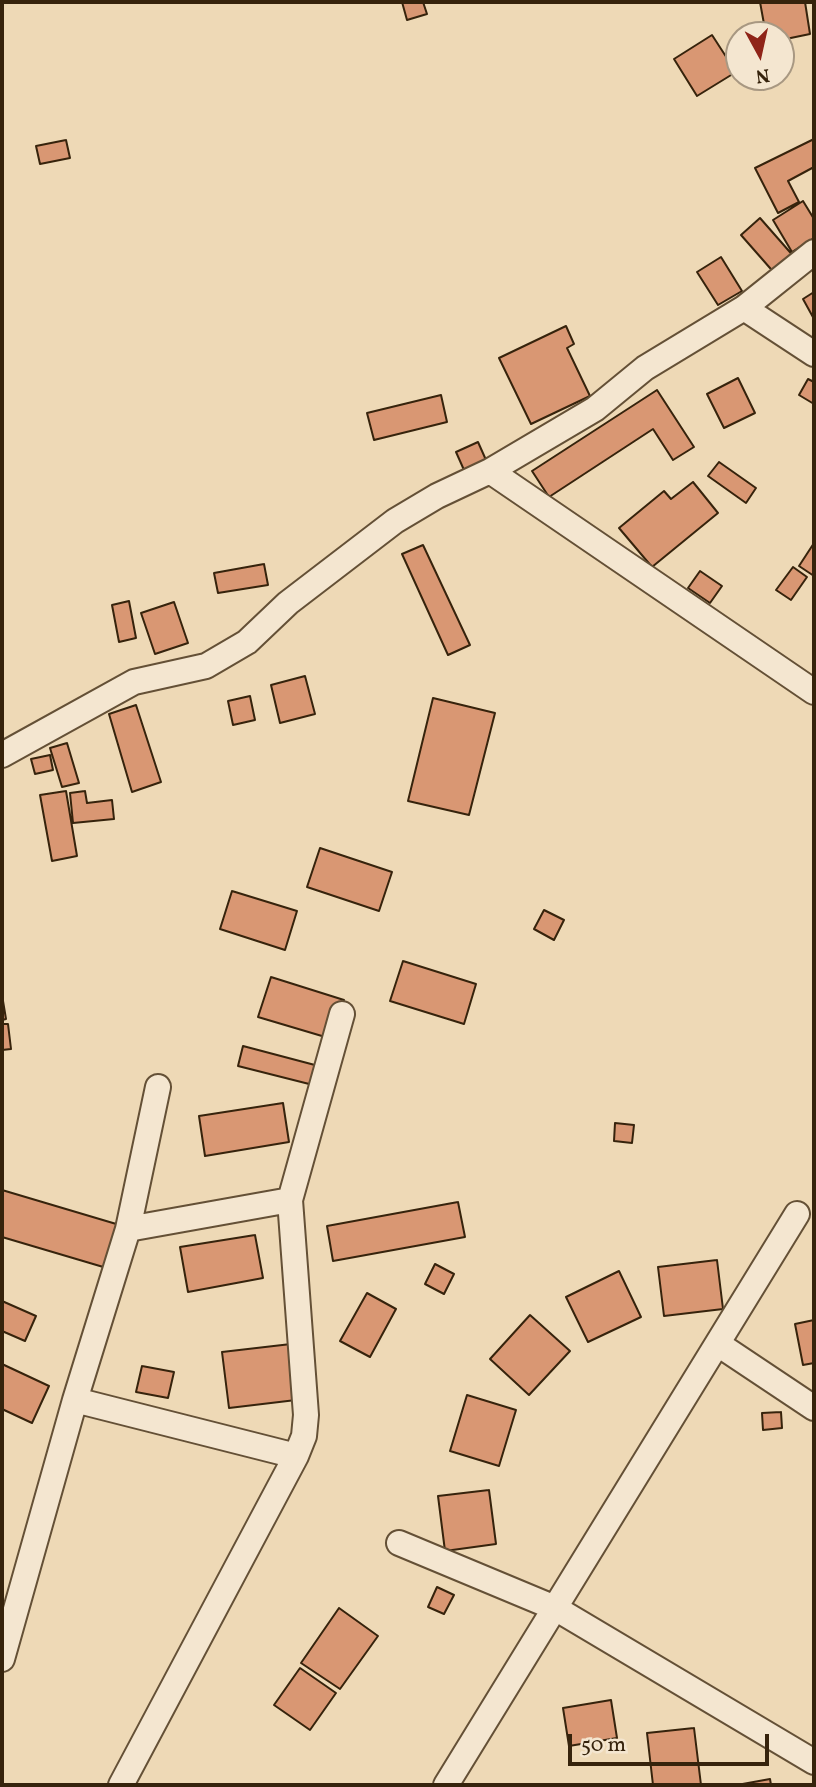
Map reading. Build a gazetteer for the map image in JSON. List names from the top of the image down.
{
  "scale_bar": "50 m",
  "north": "bottom"
}
